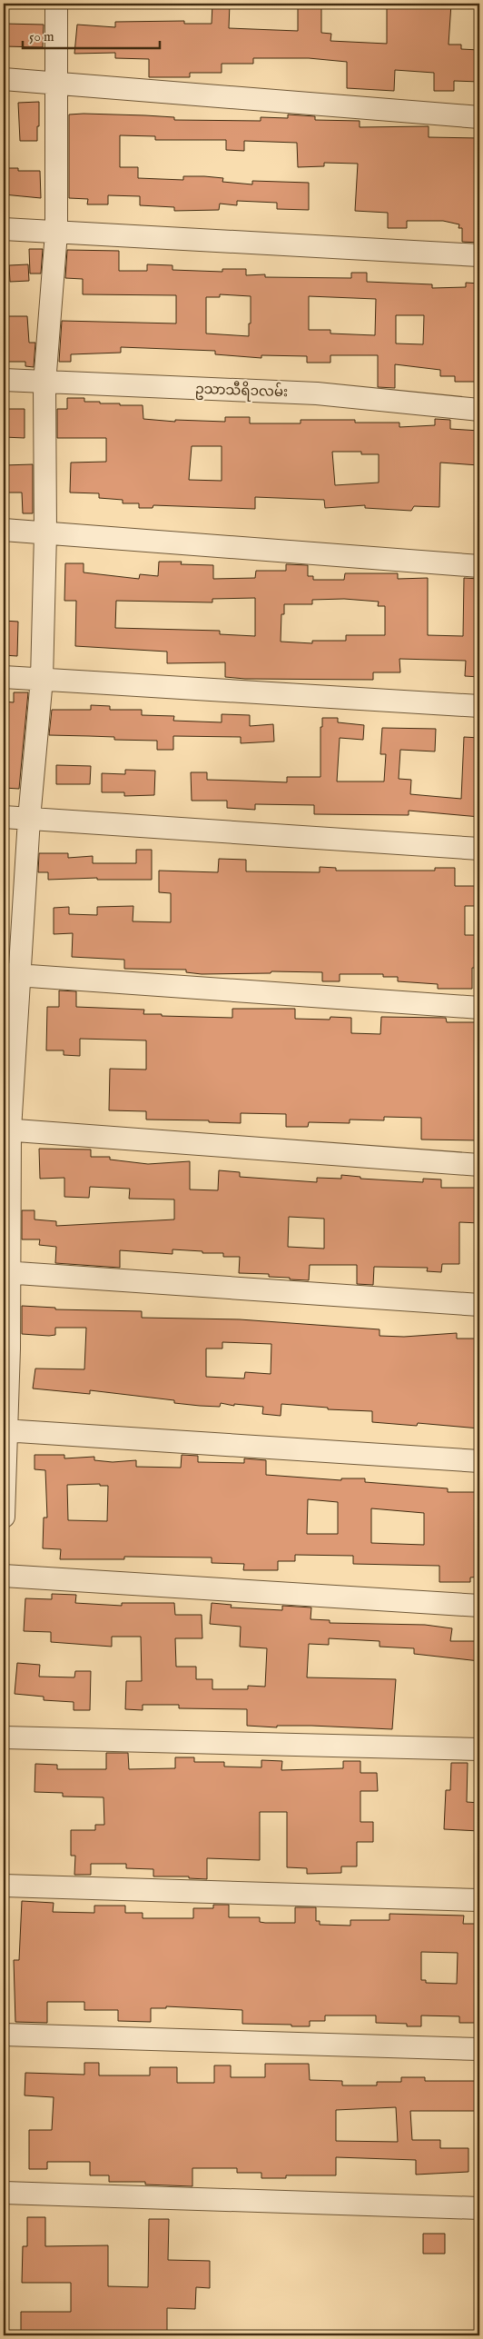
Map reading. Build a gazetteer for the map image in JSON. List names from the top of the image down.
{
  "streets": {
    "street": ["ဥသာသီရိ၁လမ်း"]
  },
  "scale_bar": "50 m"
}
